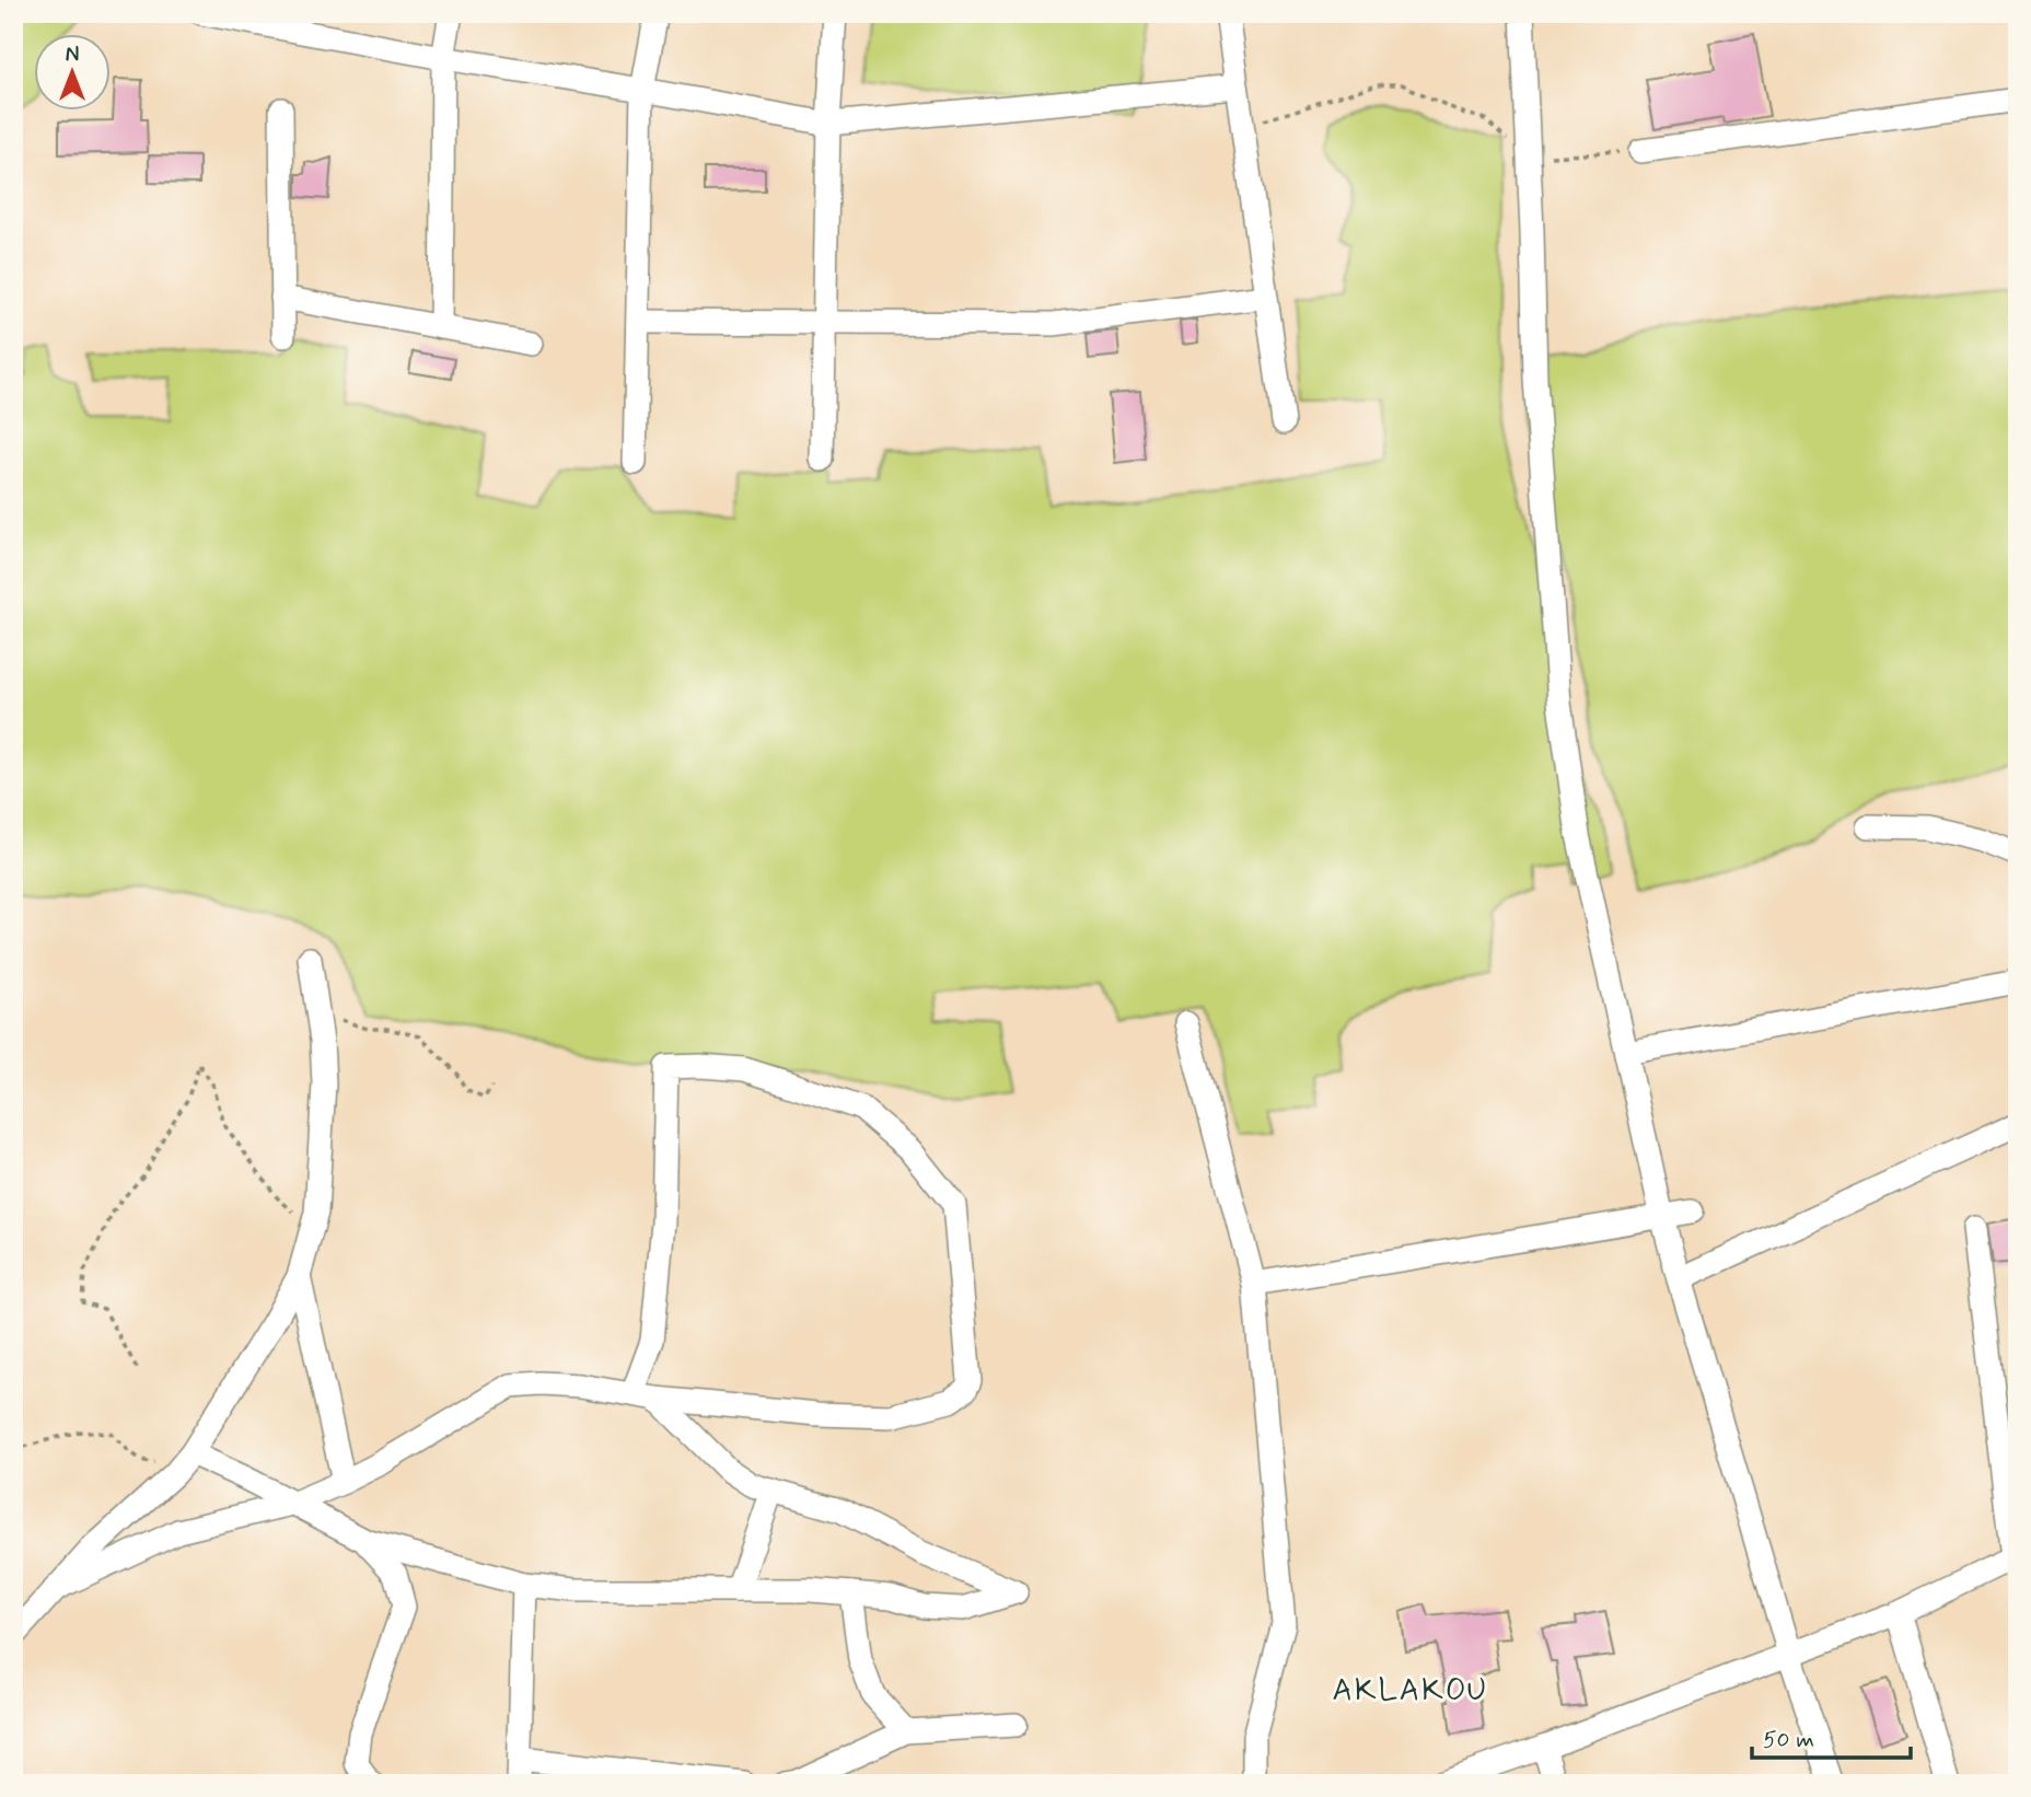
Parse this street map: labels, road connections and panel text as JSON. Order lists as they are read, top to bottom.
{
  "districts": ["AKLAKOU"],
  "scale_bar": "50 m",
  "north": "top"
}
